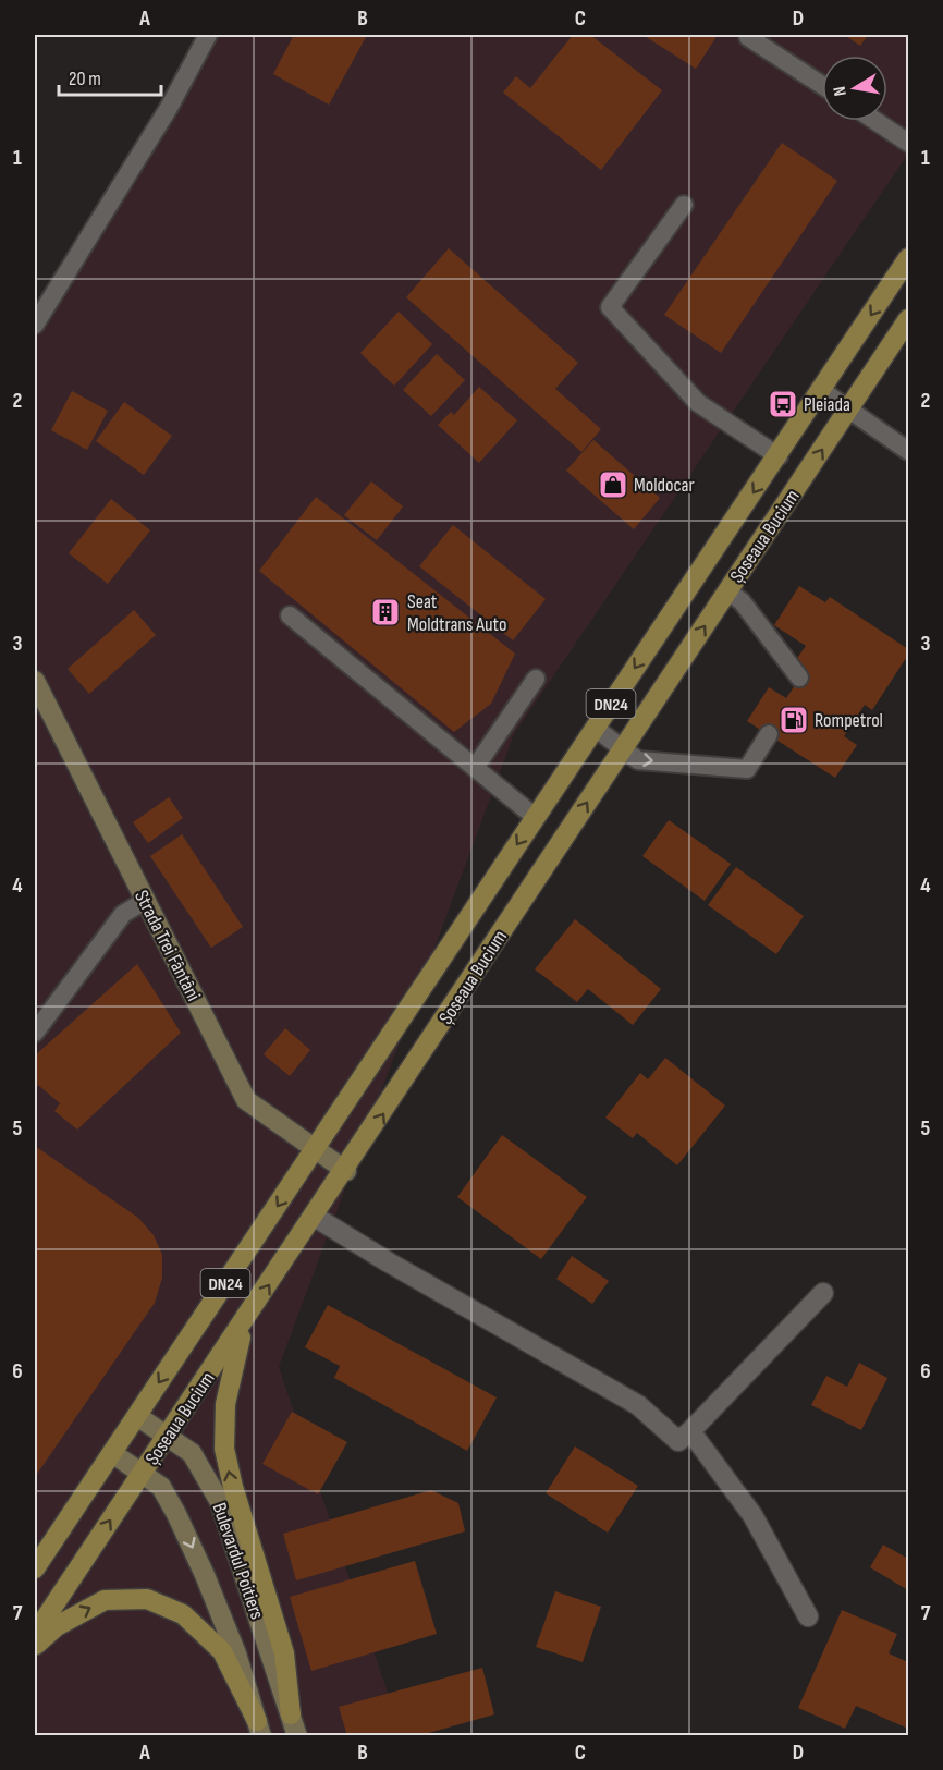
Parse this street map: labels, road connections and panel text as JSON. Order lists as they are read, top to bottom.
{
  "streets": {
    "main road": [
      "Șoseaua Bucium",
      "DN24",
      "Strada Trei Fântâni",
      "Bulevardul Poitiers"
    ]
  },
  "crossings": [
    ["Șoseaua Bucium", "Strada Trei Fântâni"],
    ["Șoseaua Bucium", "Bulevardul Poitiers"]
  ],
  "places": {
    "bus stop": ["Pleiada"],
    "shop": ["Moldocar"],
    "building": ["Seat Moldtrans Auto"],
    "fuel station": ["Rompetrol"]
  },
  "scale_bar": "20 m",
  "north": "left",
  "grid": {
    "columns": [
      "A",
      "B",
      "C",
      "D"
    ],
    "rows": [
      "1",
      "2",
      "3",
      "4",
      "5",
      "6",
      "7"
    ]
  }
}
